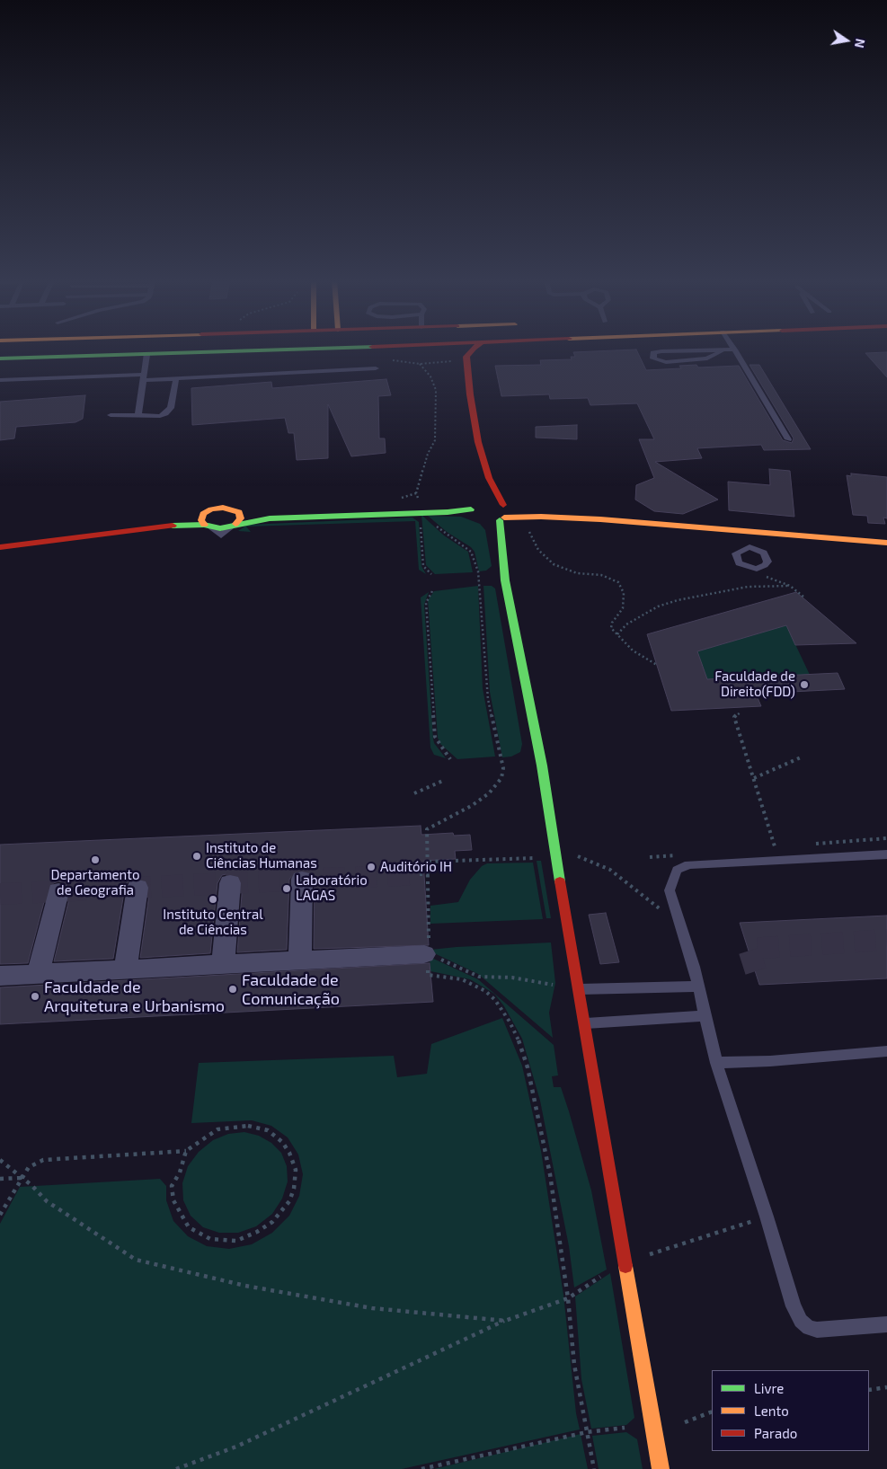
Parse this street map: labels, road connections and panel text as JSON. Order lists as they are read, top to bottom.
{
  "places": [
    "Faculdade de Direito(FDD)",
    "Instituto de Ciências Humanas",
    "Departamento de Geografia",
    "Auditório IH",
    "Laboratório LAGAS",
    "Instituto Central de Ciências",
    "Faculdade de Comunicação",
    "Faculdade de Arquitetura e Urbanismo"
  ],
  "legend": ["Livre", "Lento", "Parado"],
  "north": "right"
}
